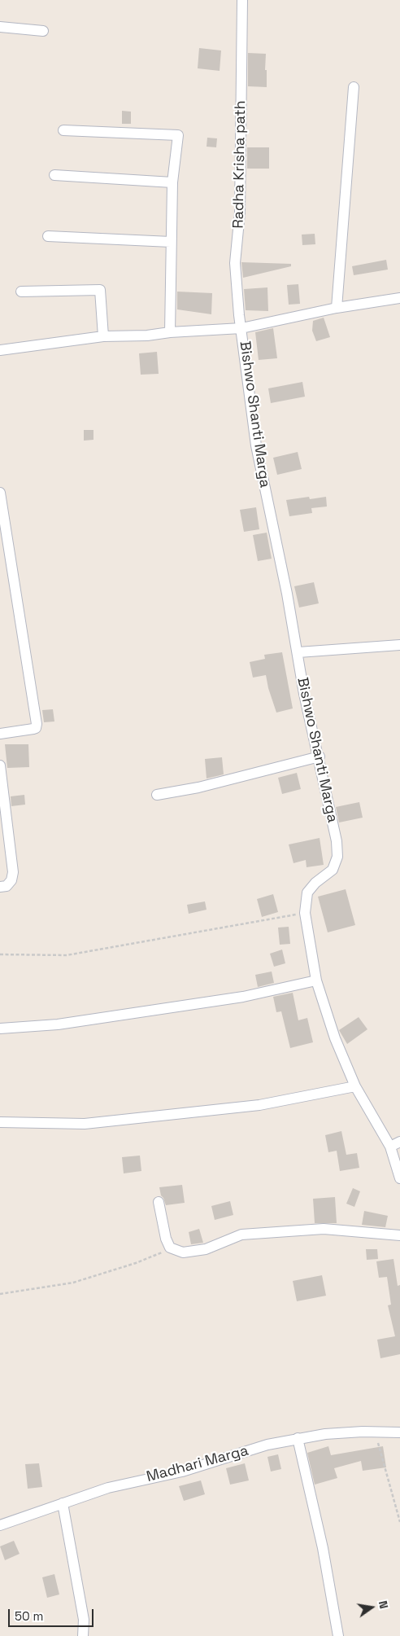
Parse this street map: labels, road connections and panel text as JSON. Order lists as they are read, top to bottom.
{
  "streets": {
    "street": ["Radha Krisha path", "Bishwo Shanti Marga", "Madhari Marga"]
  },
  "crossings": [
    ["Radha Krisha path", "Bishwo Shanti Marga"]
  ],
  "scale_bar": "50 m",
  "north": "right"
}
